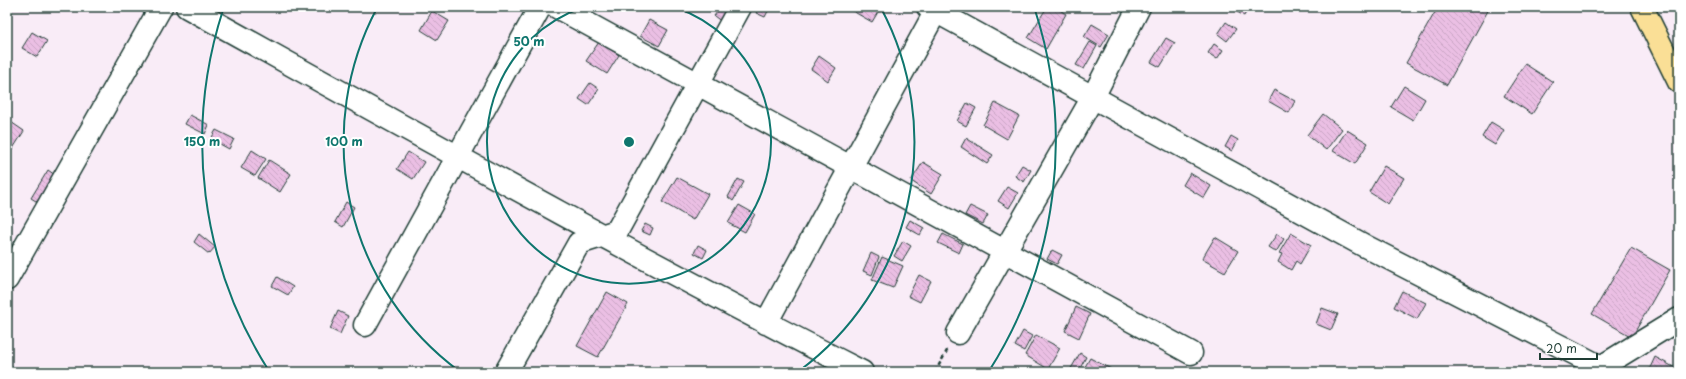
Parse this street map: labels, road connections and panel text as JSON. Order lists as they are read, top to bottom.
{
  "scale_bar": "20 m",
  "rings": ["50 m", "100 m", "150 m"]
}
